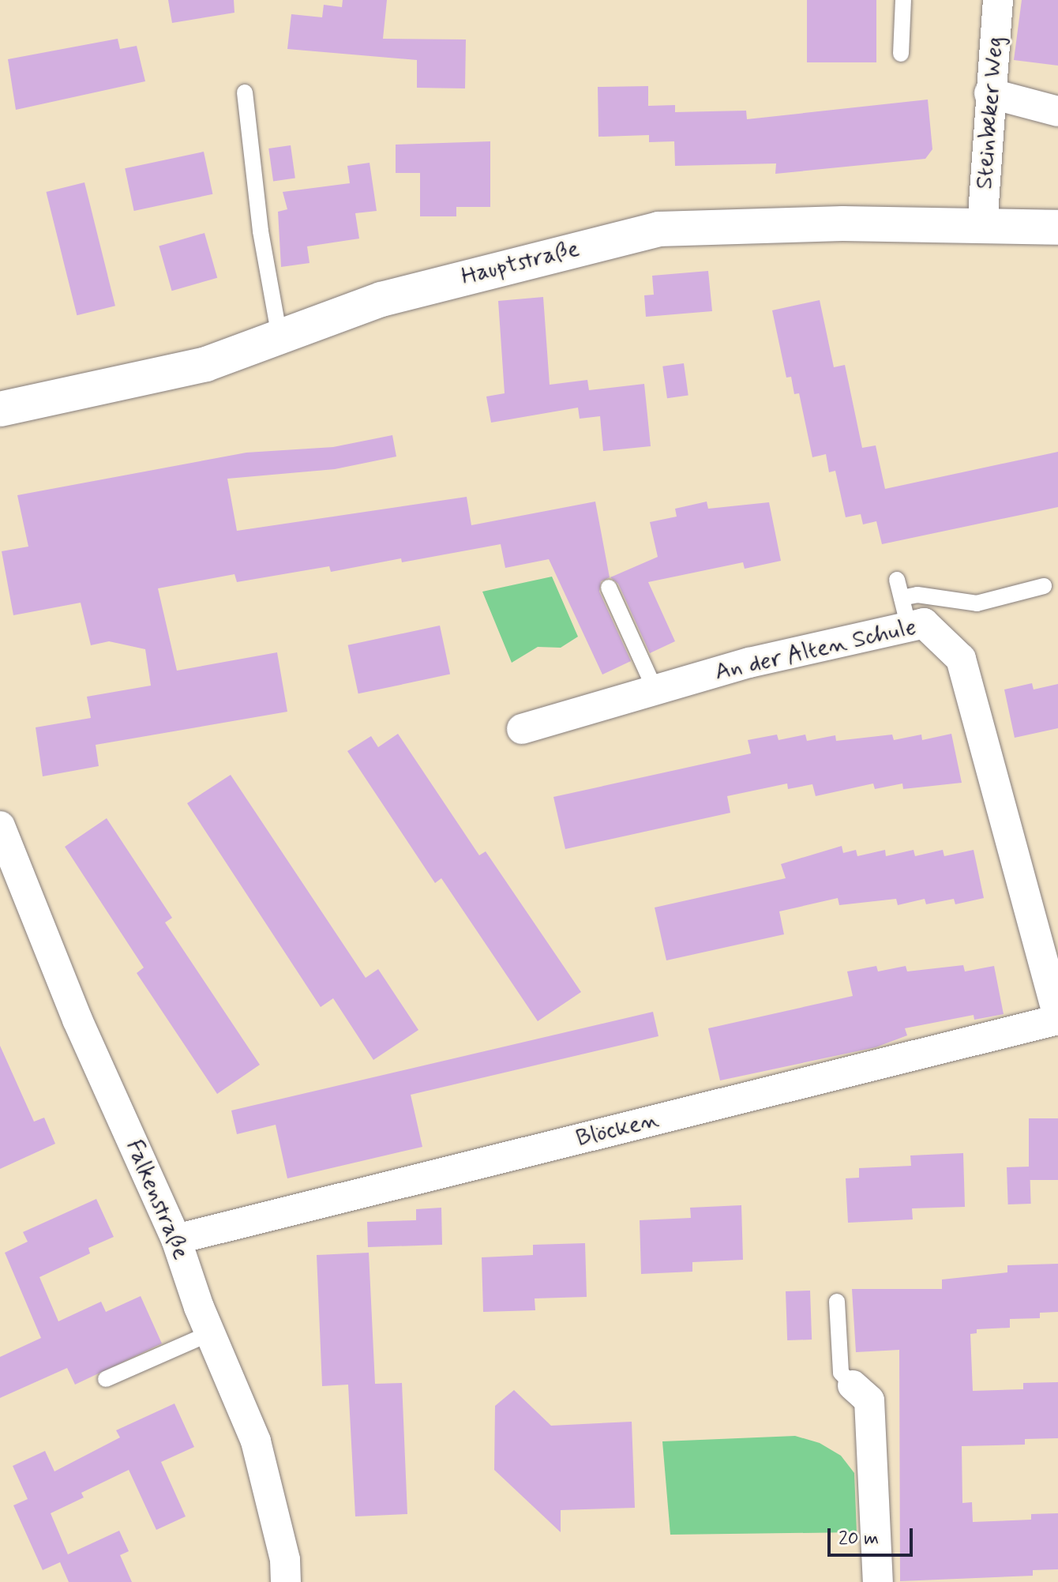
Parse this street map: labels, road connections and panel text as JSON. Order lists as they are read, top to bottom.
{
  "streets": {
    "street": [
      "Steinbeker Weg",
      "Hauptstraße",
      "An der Alten Schule",
      "Blöcken",
      "Falkenstraße"
    ]
  },
  "crossings": [
    ["Steinbeker Weg", "Hauptstraße"],
    ["An der Alten Schule", "Blöcken"],
    ["Blöcken", "Falkenstraße"]
  ],
  "scale_bar": "20 m"
}
